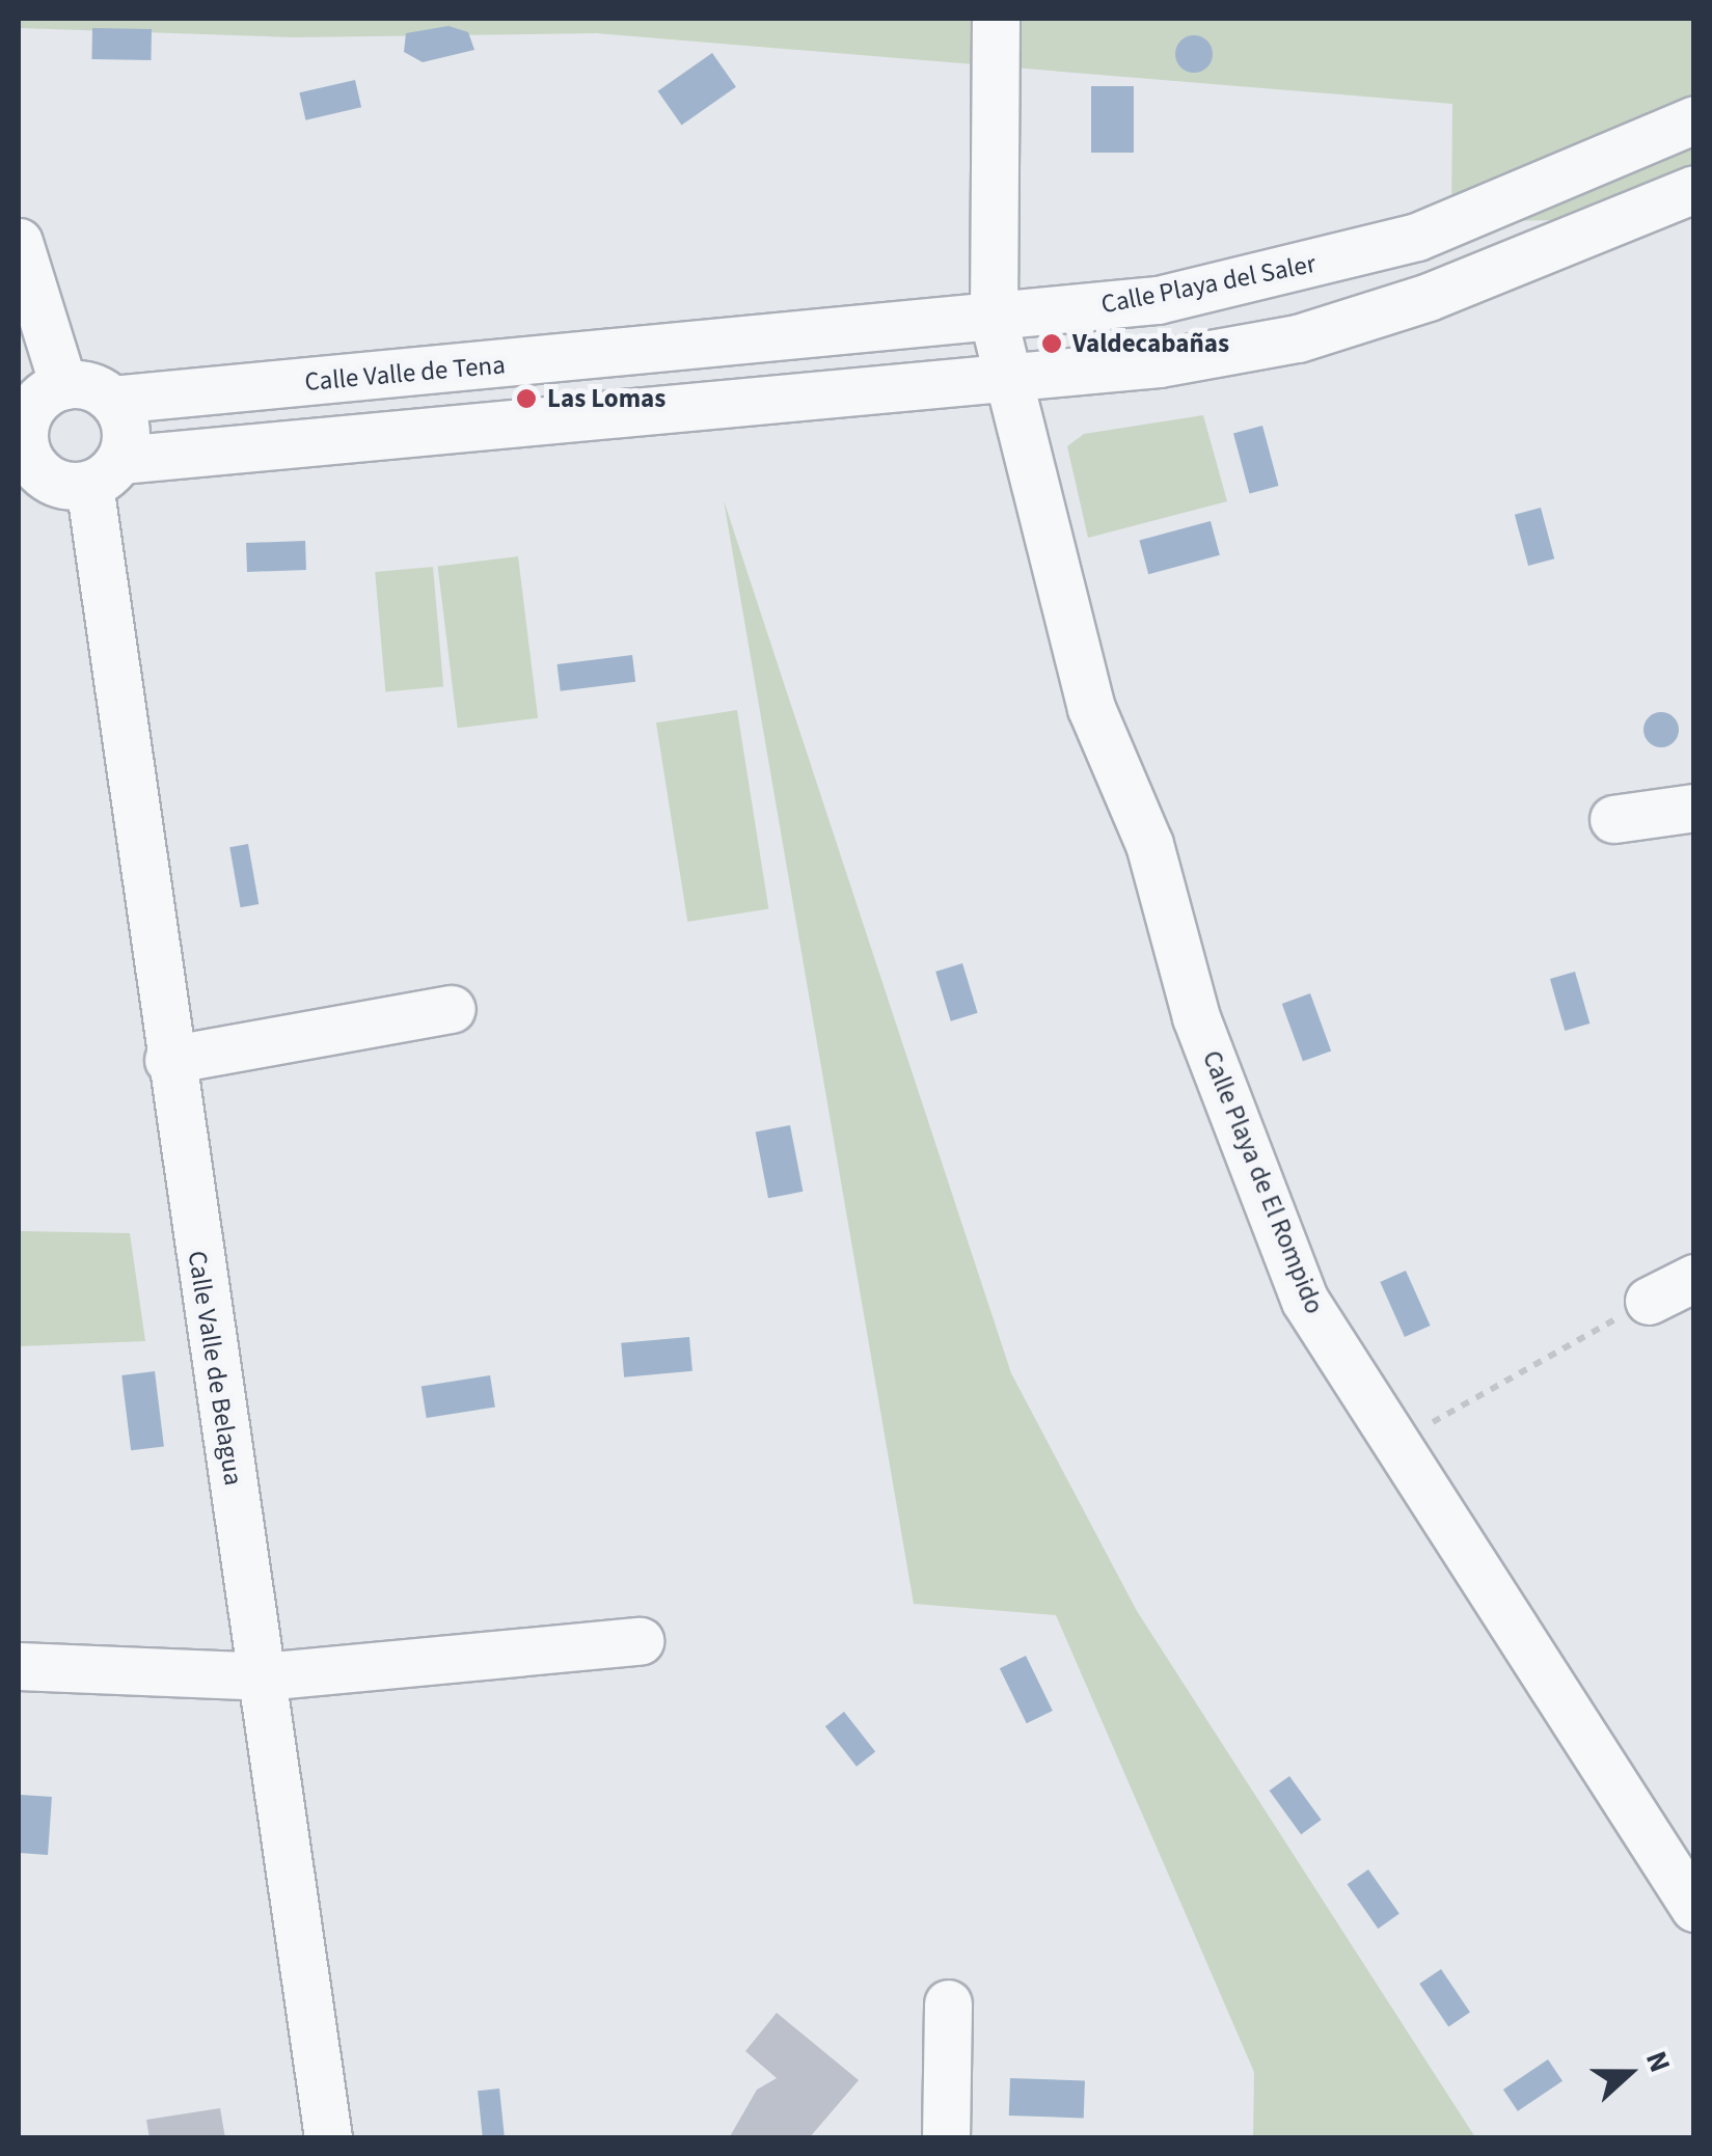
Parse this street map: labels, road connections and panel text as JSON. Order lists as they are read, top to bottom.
{
  "streets": {
    "street": [
      "Calle Playa del Saler",
      "Calle Valle de Tena",
      "Calle Playa de El Rompido",
      "Calle Valle de Belagua"
    ]
  },
  "crossings": [
    ["Calle Playa del Saler", "Calle Valle de Tena"],
    ["Calle Playa del Saler", "Calle Playa de El Rompido"],
    ["Calle Valle de Tena", "Calle Valle de Belagua"]
  ],
  "places": ["Valdecabañas", "Las Lomas"],
  "north": "right"
}
